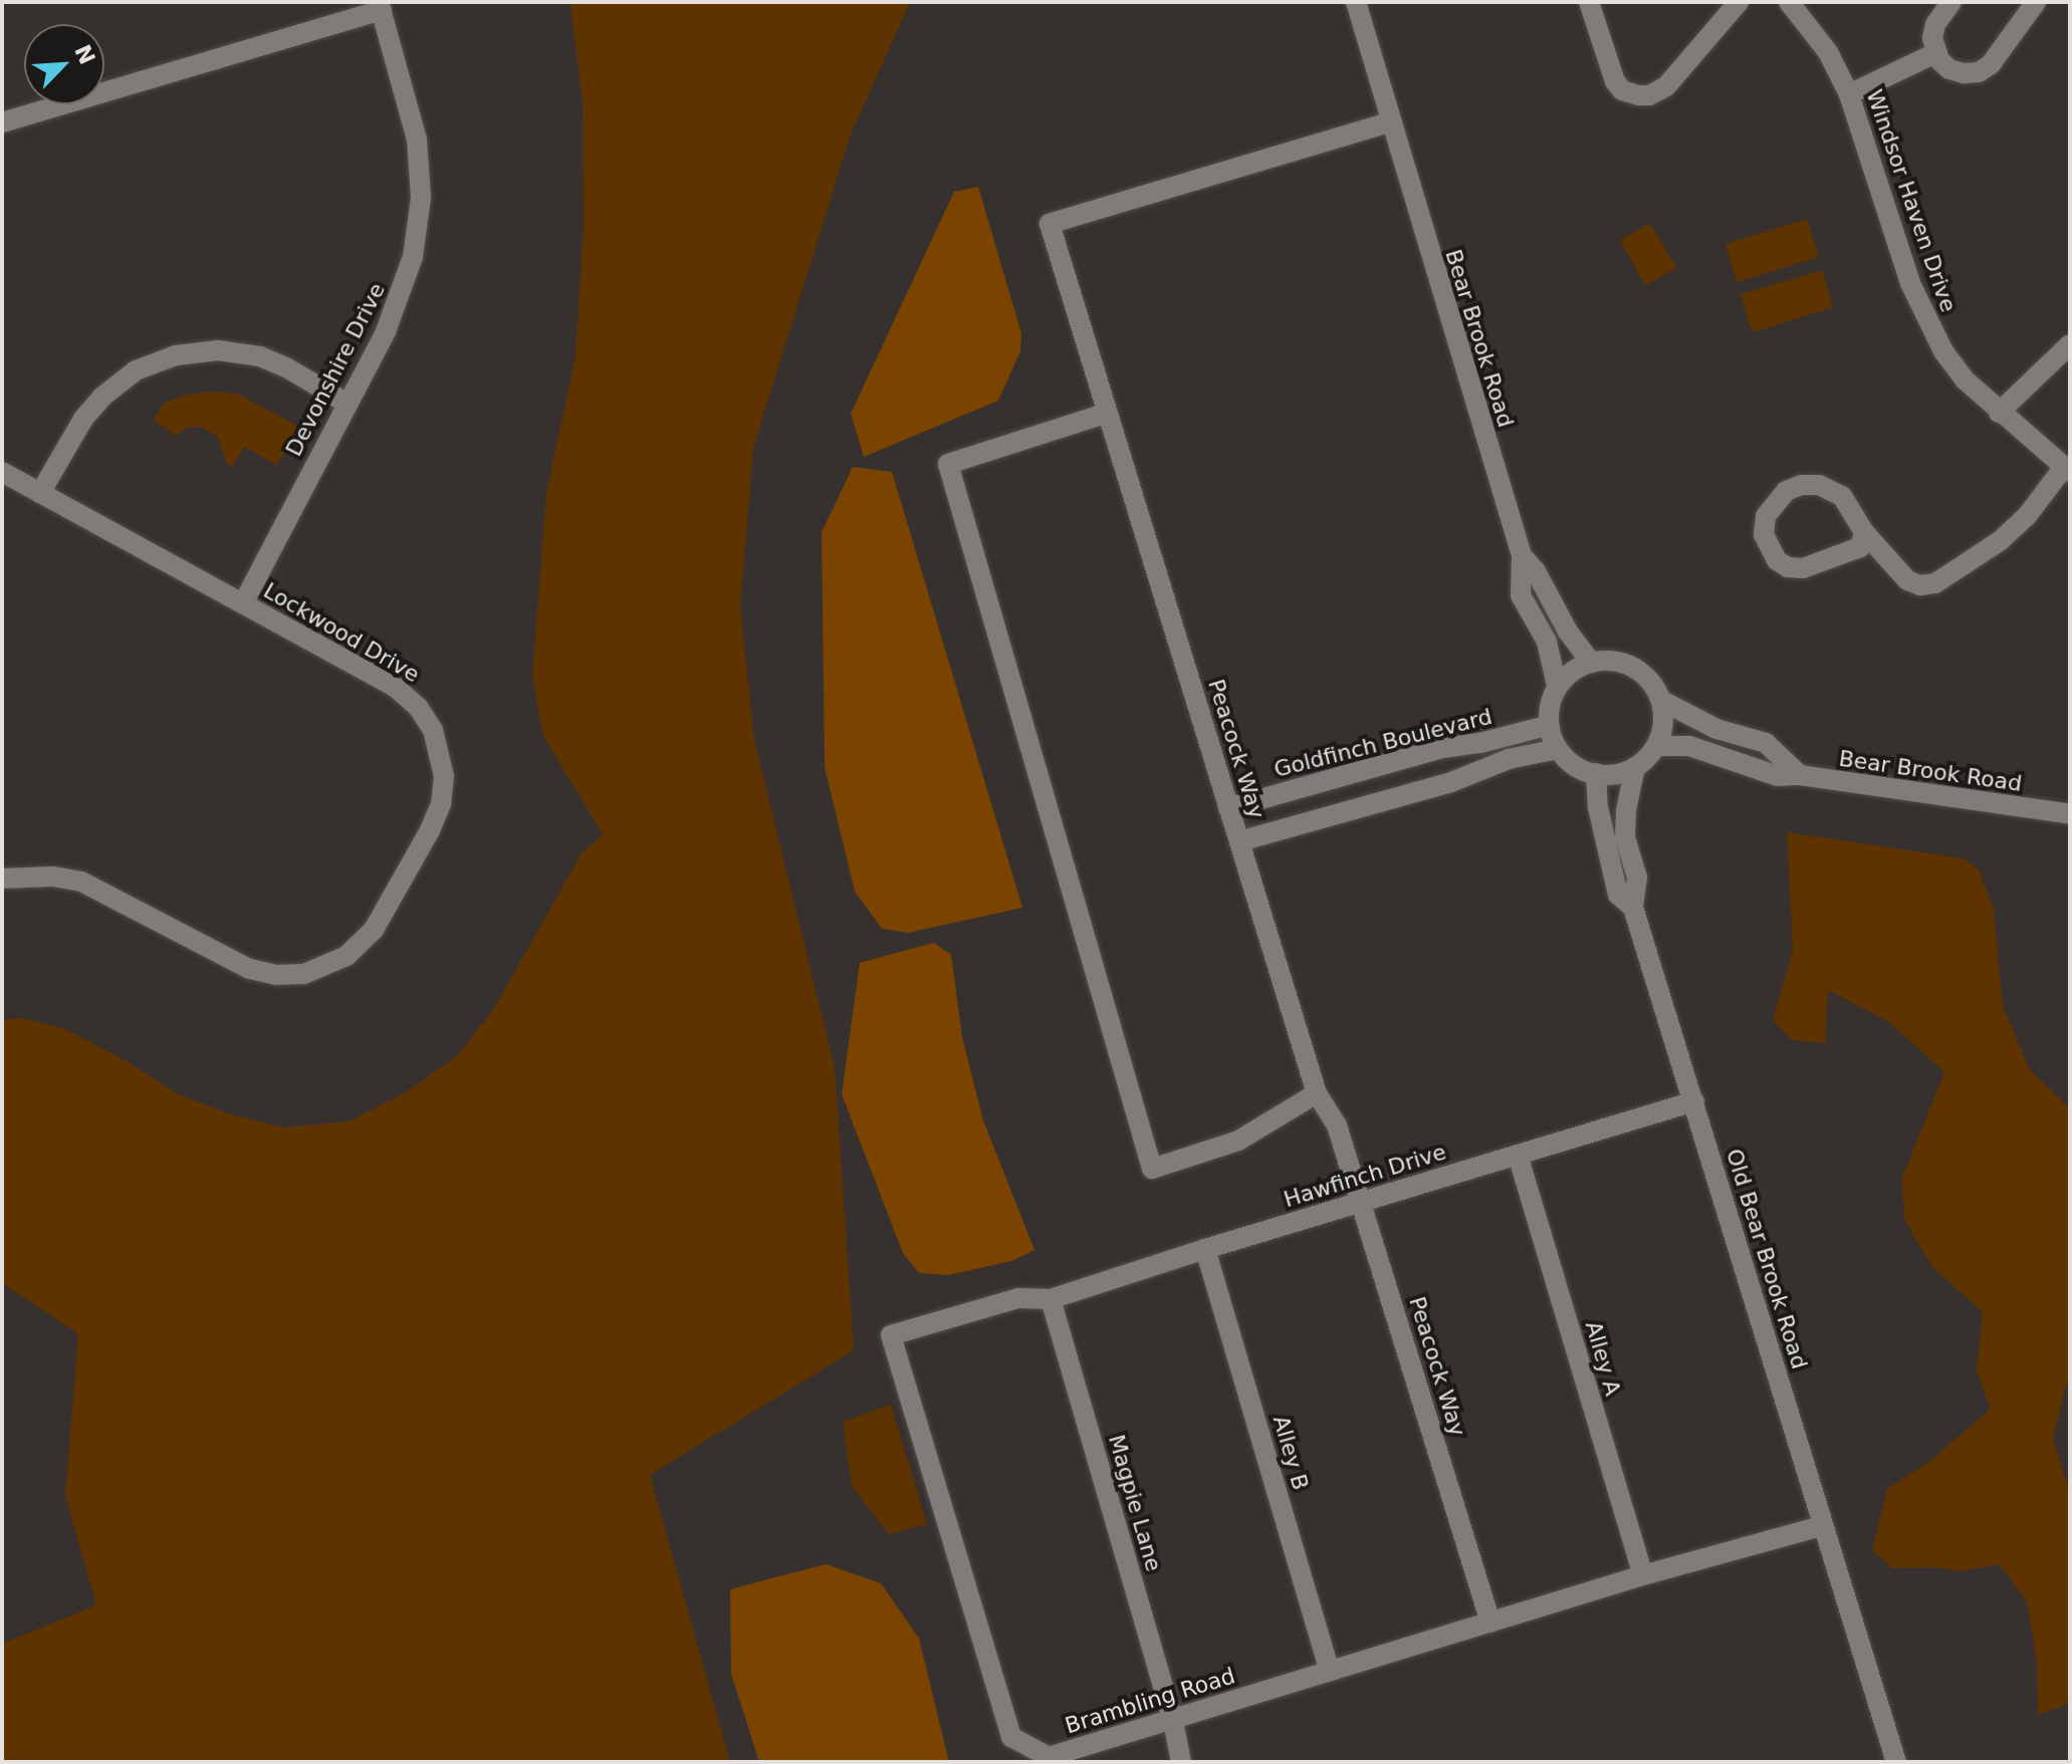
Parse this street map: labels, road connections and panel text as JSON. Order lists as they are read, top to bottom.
{
  "streets": {
    "street": [
      "Windsor Haven Drive",
      "Bear Brook Road",
      "Devonshire Drive",
      "Lockwood Drive",
      "Goldfinch Boulevard",
      "Peacock Way",
      "Hawfinch Drive",
      "Old Bear Brook Road",
      "Alley A",
      "Alley B",
      "Magpie Lane",
      "Brambling Road"
    ]
  },
  "crossings": [
    ["Bear Brook Road", "Goldfinch Boulevard"],
    ["Bear Brook Road", "Peacock Way"],
    ["Bear Brook Road", "Old Bear Brook Road"],
    ["Devonshire Drive", "Lockwood Drive"],
    ["Goldfinch Boulevard", "Peacock Way"],
    ["Goldfinch Boulevard", "Old Bear Brook Road"],
    ["Peacock Way", "Hawfinch Drive"],
    ["Peacock Way", "Brambling Road"],
    ["Hawfinch Drive", "Old Bear Brook Road"],
    ["Hawfinch Drive", "Alley A"],
    ["Hawfinch Drive", "Alley B"],
    ["Hawfinch Drive", "Magpie Lane"],
    ["Hawfinch Drive", "Brambling Road"],
    ["Old Bear Brook Road", "Brambling Road"],
    ["Alley A", "Brambling Road"],
    ["Alley B", "Brambling Road"],
    ["Magpie Lane", "Brambling Road"]
  ],
  "north": "top right"
}
